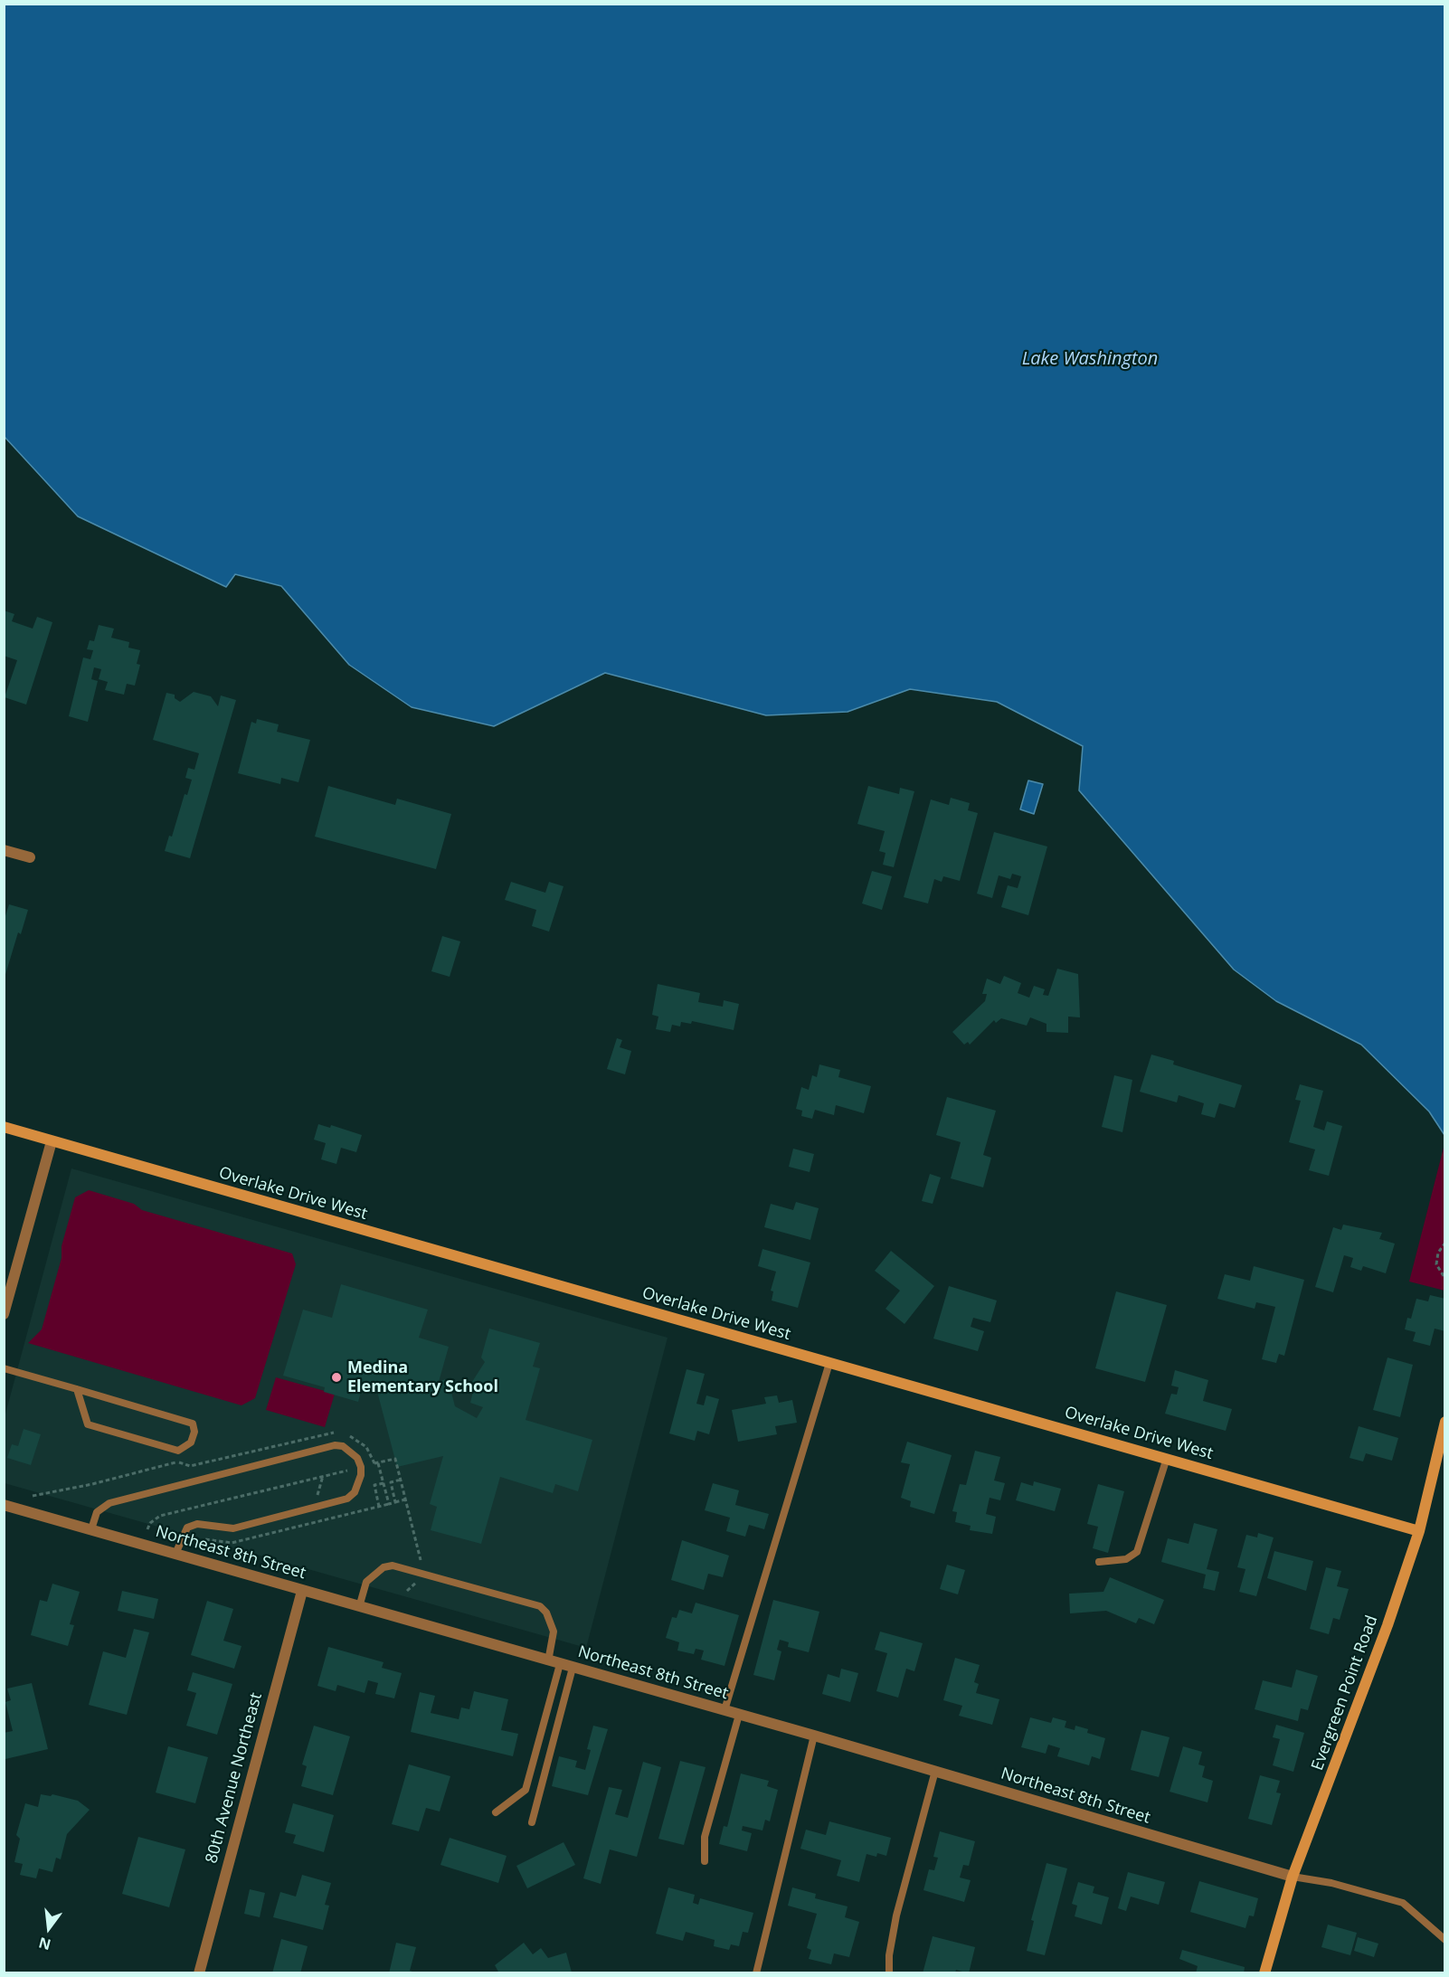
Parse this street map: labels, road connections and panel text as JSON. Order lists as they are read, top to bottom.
{
  "streets": {
    "street": [
      "Overlake Drive West",
      "Northeast 8th Street",
      "Evergreen Point Road",
      "80th Avenue Northeast"
    ]
  },
  "crossings": [
    ["Overlake Drive West", "Evergreen Point Road"],
    ["Northeast 8th Street", "Evergreen Point Road"],
    ["Northeast 8th Street", "80th Avenue Northeast"]
  ],
  "water": ["Lake Washington"],
  "places": ["Medina Elementary School"],
  "north": "bottom"
}
